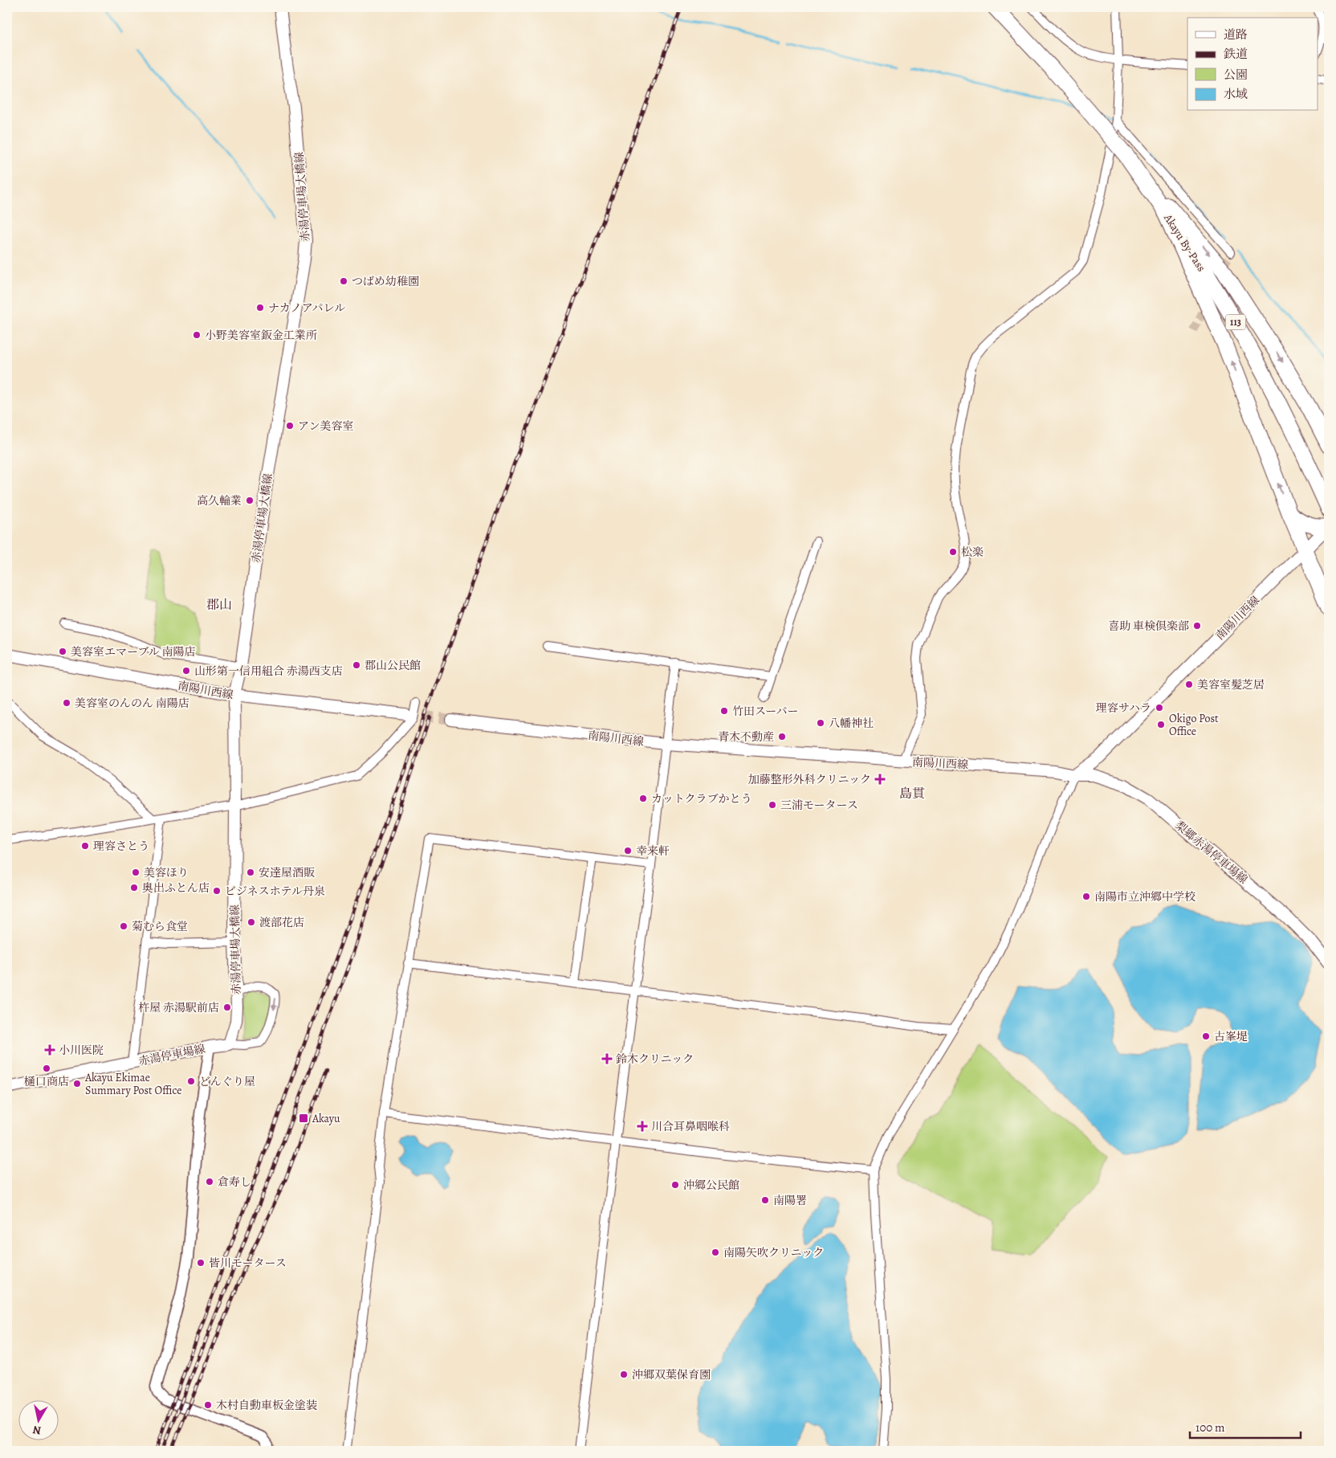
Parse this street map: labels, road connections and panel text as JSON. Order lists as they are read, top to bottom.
{
  "streets": {
    "highway": ["Akayu By-Pass", "113"],
    "main road": [
      "赤湯停車場大橋線",
      "南陽川西線",
      "梨郷赤湯停車場線",
      "赤湯停車場線"
    ]
  },
  "crossings": [
    ["赤湯停車場大橋線", "南陽川西線"],
    ["赤湯停車場大橋線", "赤湯停車場線"],
    ["南陽川西線", "梨郷赤湯停車場線"]
  ],
  "districts": ["郡山", "島貫"],
  "places": {
    "other": [
      "つばめ幼稚園",
      "ナカノアパレル",
      "小野美容室鈑金工業所",
      "アン美容室",
      "高久輪業",
      "松楽",
      "喜助 車検倶楽部",
      "美容室エマーブル 南陽店",
      "郡山公民館",
      "山形第一信用組合 赤湯西支店",
      "美容室髪芝居",
      "美容室のんのん 南陽店",
      "理容サハラ",
      "竹田スーパー",
      "八幡神社",
      "Okigo Post Office",
      "青木不動産",
      "カットクラブかとう",
      "三浦モータース",
      "理容さとう",
      "幸来軒",
      "美容ほり",
      "安達屋酒販",
      "奥出ふとん店",
      "ビジネスホテル丹泉",
      "南陽市立沖郷中学校",
      "渡部花店",
      "菊むら食堂",
      "杵屋 赤湯駅前店",
      "古峯堤",
      "樋口商店",
      "どんぐり屋",
      "Akayu Ekimae Summary Post Office",
      "倉寿し",
      "沖郷公民館",
      "南陽署",
      "南陽矢吹クリニック",
      "皆川モータース",
      "沖郷双葉保育園",
      "木村自動車板金塗装"
    ],
    "health": [
      "加藤整形外科クリニック",
      "小川医院",
      "鈴木クリニック",
      "川合耳鼻咽喉科"
    ],
    "transit": ["Akayu"]
  },
  "legend": [
    "道路",
    "鉄道",
    "公園",
    "水域"
  ],
  "scale_bar": "100 m",
  "north": "bottom"
}
